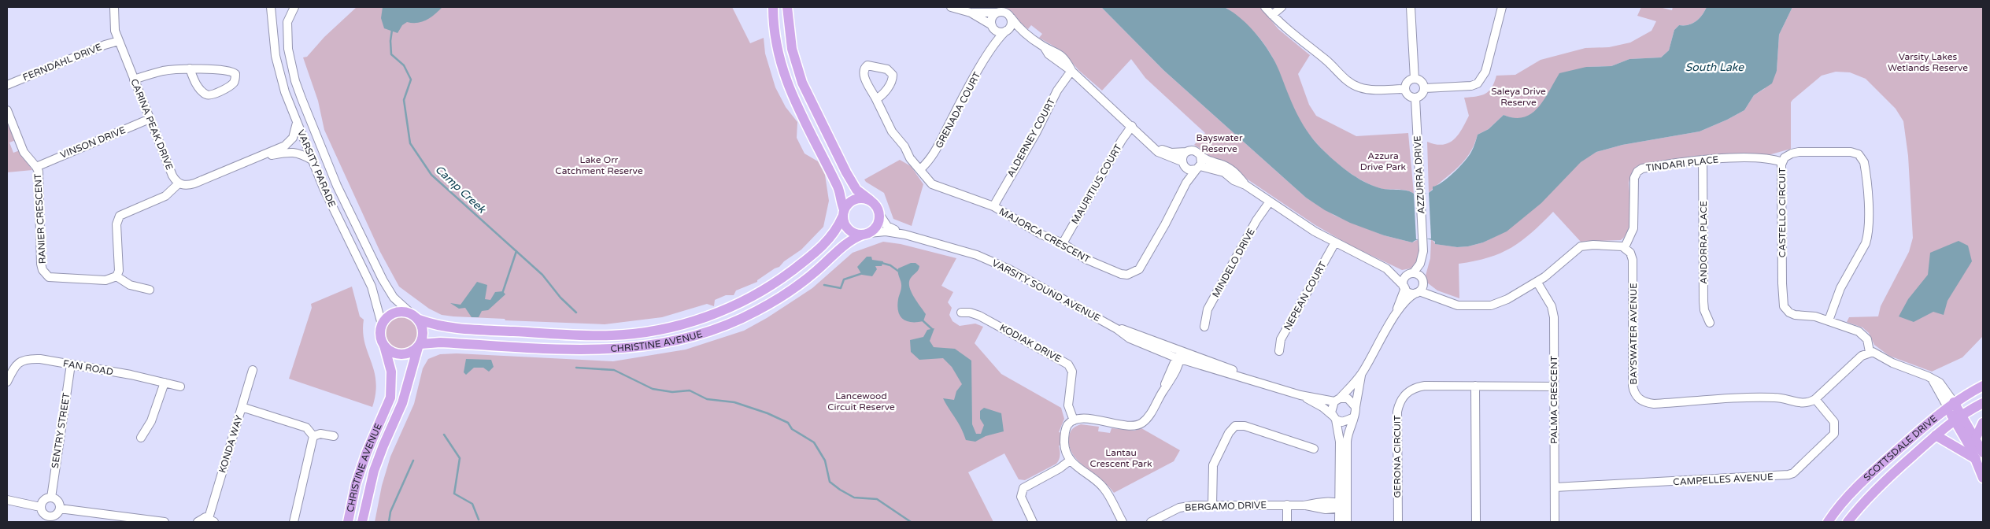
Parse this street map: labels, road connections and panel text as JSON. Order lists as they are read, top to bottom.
{
  "streets": {
    "main road": ["CHRISTINE AVENUE", "SCOTTSDALE DRIVE"],
    "street": [
      "FERNDAHL DRIVE",
      "GRENADA COURT",
      "CARINA PEAK DRIVE",
      "ALDERNEY COURT",
      "VINSON DRIVE",
      "TINDARI PLACE",
      "VARSITY PARADE",
      "AZZURRA DRIVE",
      "MAURITIUS COURT",
      "CASTELLO CIRCUIT",
      "RANIER CRESCENT",
      "MAJORCA CRESCENT",
      "ANDORRA PLACE",
      "MINDELO DRIVE",
      "VARSITY SOUND AVENUE",
      "NEPEAN COURT",
      "BAYSWATER AVENUE",
      "KODIAK DRIVE",
      "FAN ROAD",
      "PALMA CRESCENT",
      "SENTRY STREET",
      "KONDA WAY",
      "GERONA CIRCUIT",
      "CAMPELLES AVENUE",
      "BERGAMO DRIVE"
    ]
  },
  "crossings": [
    ["FERNDAHL DRIVE", "CARINA PEAK DRIVE"],
    ["GRENADA COURT", "MAJORCA CRESCENT"],
    ["CARINA PEAK DRIVE", "VINSON DRIVE"],
    ["ALDERNEY COURT", "MAJORCA CRESCENT"],
    ["VINSON DRIVE", "RANIER CRESCENT"],
    ["TINDARI PLACE", "CASTELLO CIRCUIT"],
    ["TINDARI PLACE", "ANDORRA PLACE"],
    ["TINDARI PLACE", "BAYSWATER AVENUE"],
    ["VARSITY PARADE", "CHRISTINE AVENUE"],
    ["MAURITIUS COURT", "MAJORCA CRESCENT"],
    ["VARSITY SOUND AVENUE", "CHRISTINE AVENUE"],
    ["BAYSWATER AVENUE", "CAMPELLES AVENUE"],
    ["FAN ROAD", "SENTRY STREET"],
    ["PALMA CRESCENT", "GERONA CIRCUIT"],
    ["PALMA CRESCENT", "CAMPELLES AVENUE"]
  ],
  "water": ["South Lake", "Camp Creek"],
  "parks": [
    "Varsity Lakes Wetlands Reserve",
    "Saleya Drive Reserve",
    "Bayswater Reserve",
    "Azzura Drive Park",
    "Lake Orr Catchment Reserve",
    "Lancewood Circuit Reserve",
    "Lantau Crescent Park"
  ]
}
